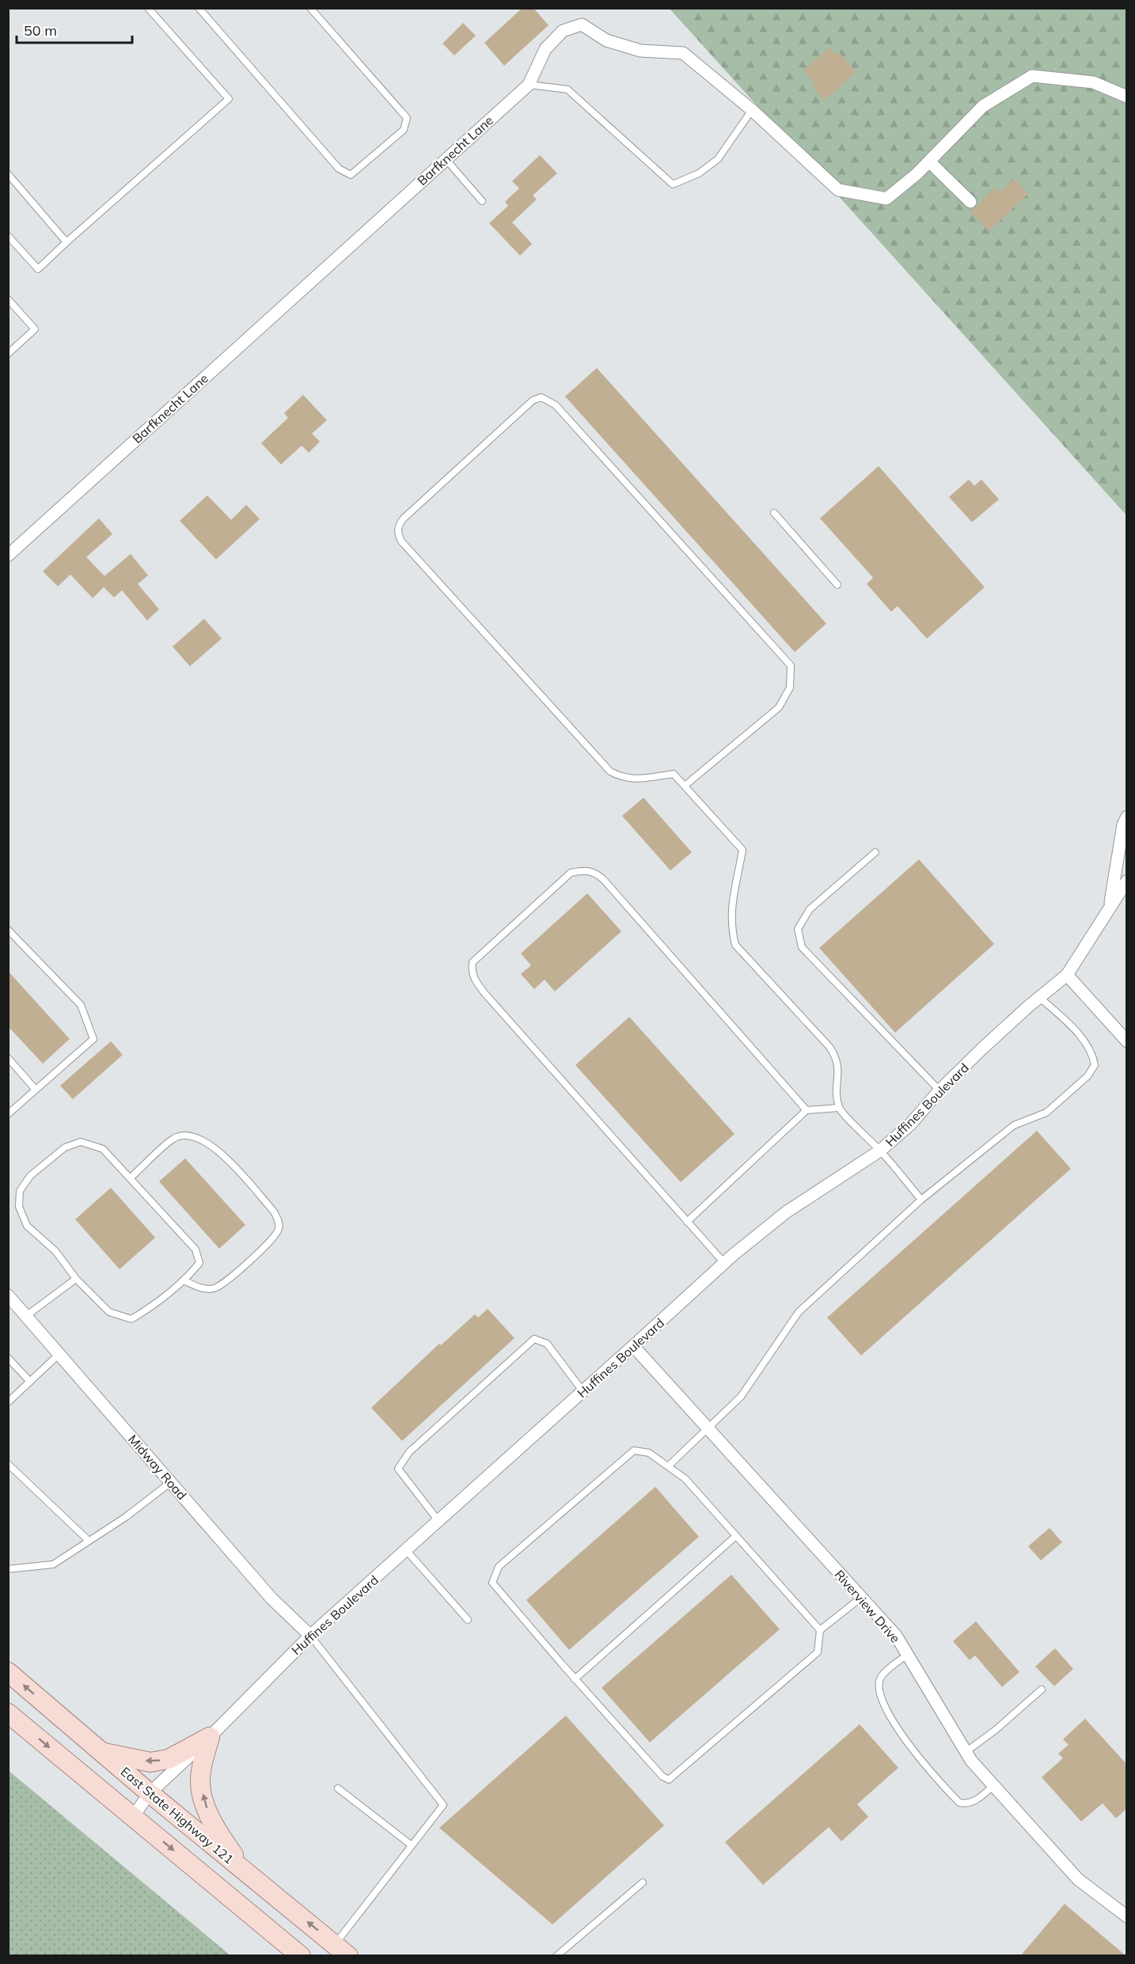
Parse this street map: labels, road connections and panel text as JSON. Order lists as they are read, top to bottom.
{
  "streets": {
    "main road": ["East State Highway 121"],
    "street": [
      "Barfknecht Lane",
      "Huffines Boulevard",
      "Midway Road",
      "Riverview Drive"
    ]
  },
  "crossings": [
    ["Huffines Boulevard", "Midway Road"],
    ["Huffines Boulevard", "Riverview Drive"],
    ["Huffines Boulevard", "East State Highway 121"]
  ],
  "scale_bar": "50 m"
}
